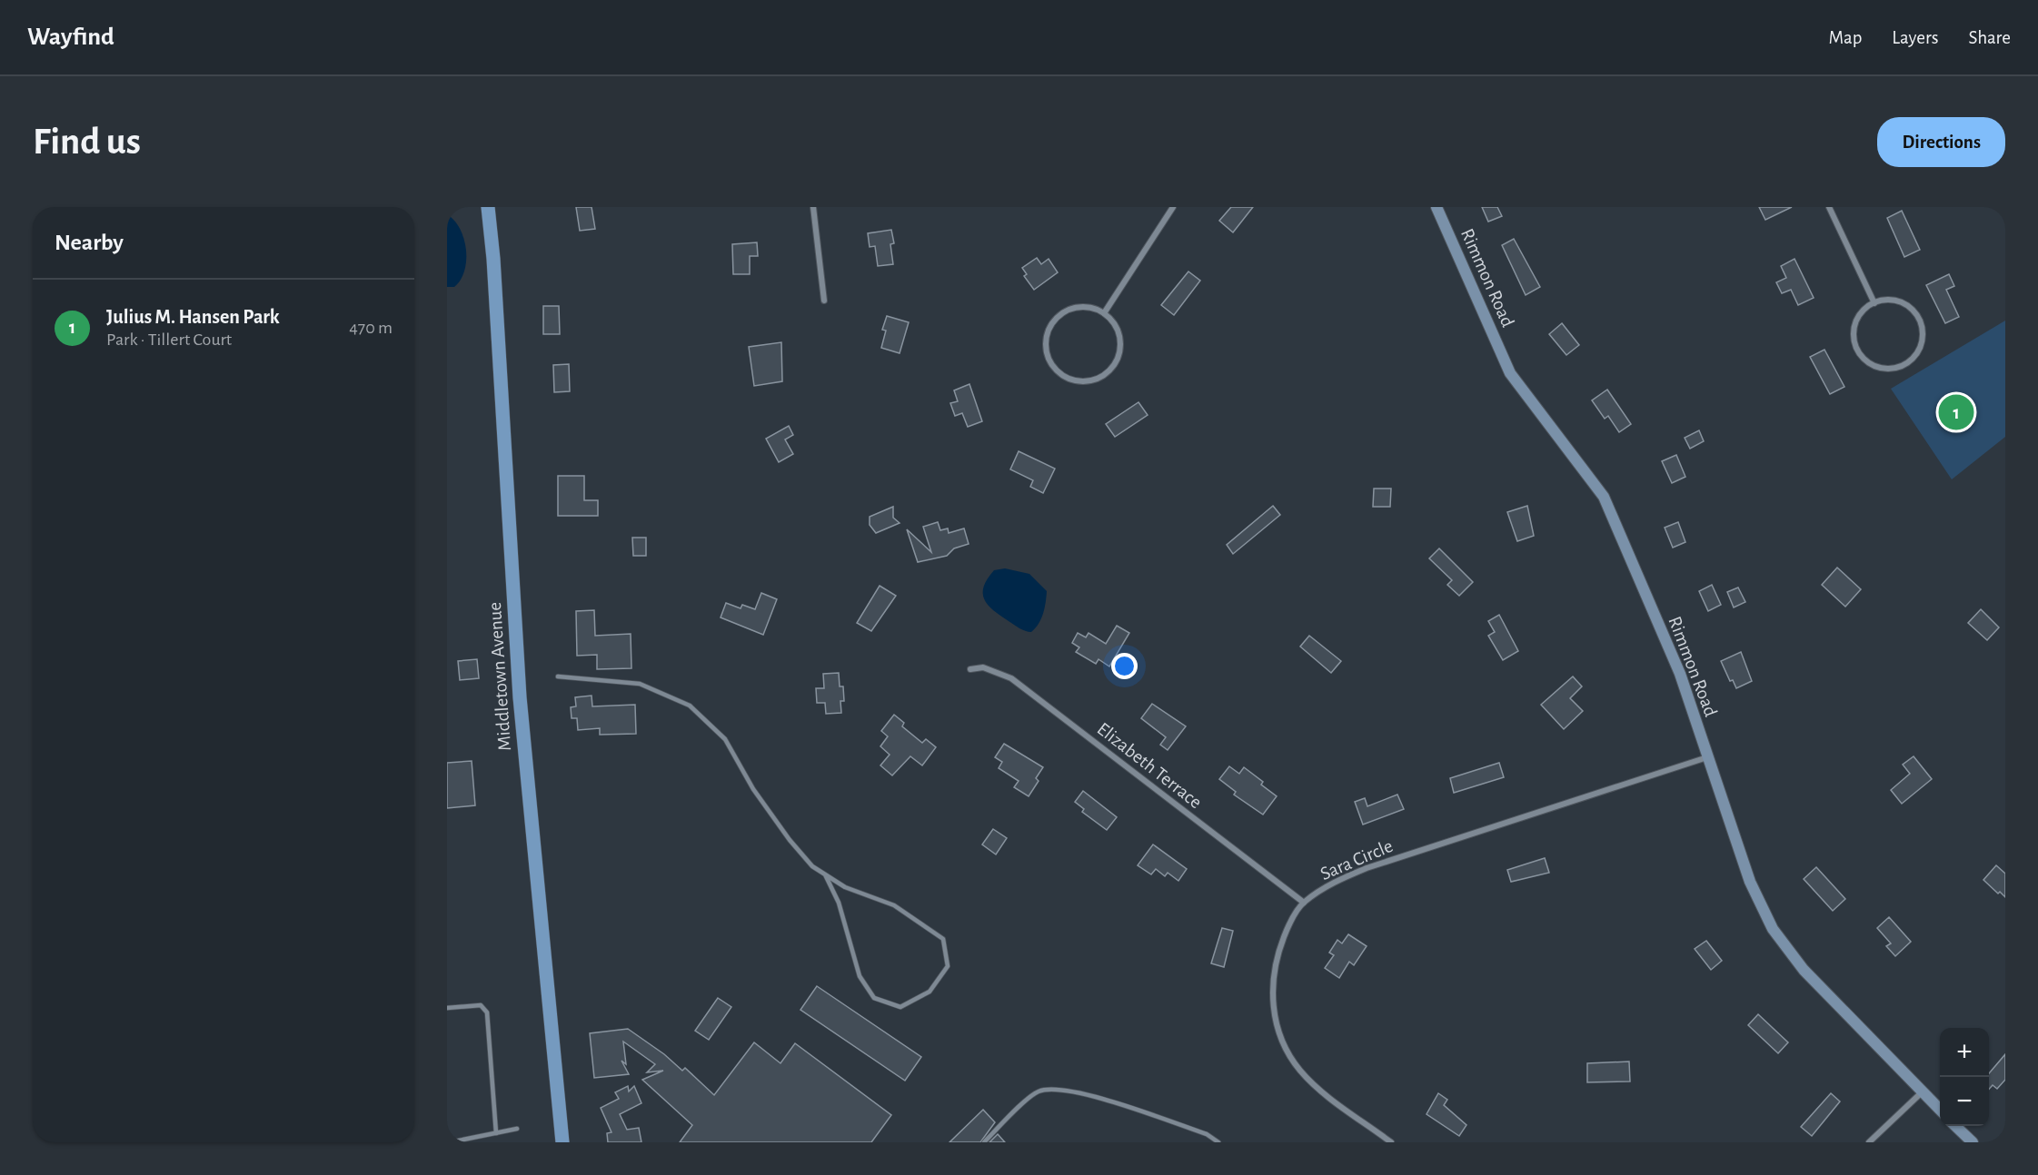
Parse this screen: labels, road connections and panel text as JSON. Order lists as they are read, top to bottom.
{
  "streets": {
    "main road": ["Middletown Avenue"],
    "street": ["Rimmon Road", "Elizabeth Terrace", "Sara Circle"]
  },
  "crossings": [
    ["Rimmon Road", "Sara Circle"],
    ["Elizabeth Terrace", "Sara Circle"]
  ],
  "page": {
    "header": "Wayfind",
    "nav": ["Map", "Layers", "Share"],
    "buttons": "Directions",
    "title": "Find us",
    "heading": "Nearby",
    "list": [
      {
        "mark": "1",
        "name": "Julius M. Hansen Park",
        "note": "Park · Tillert Court",
        "value": "470 m"
      }
    ],
    "pins": "1",
    "map_buttons": ["+", "−"]
  }
}
